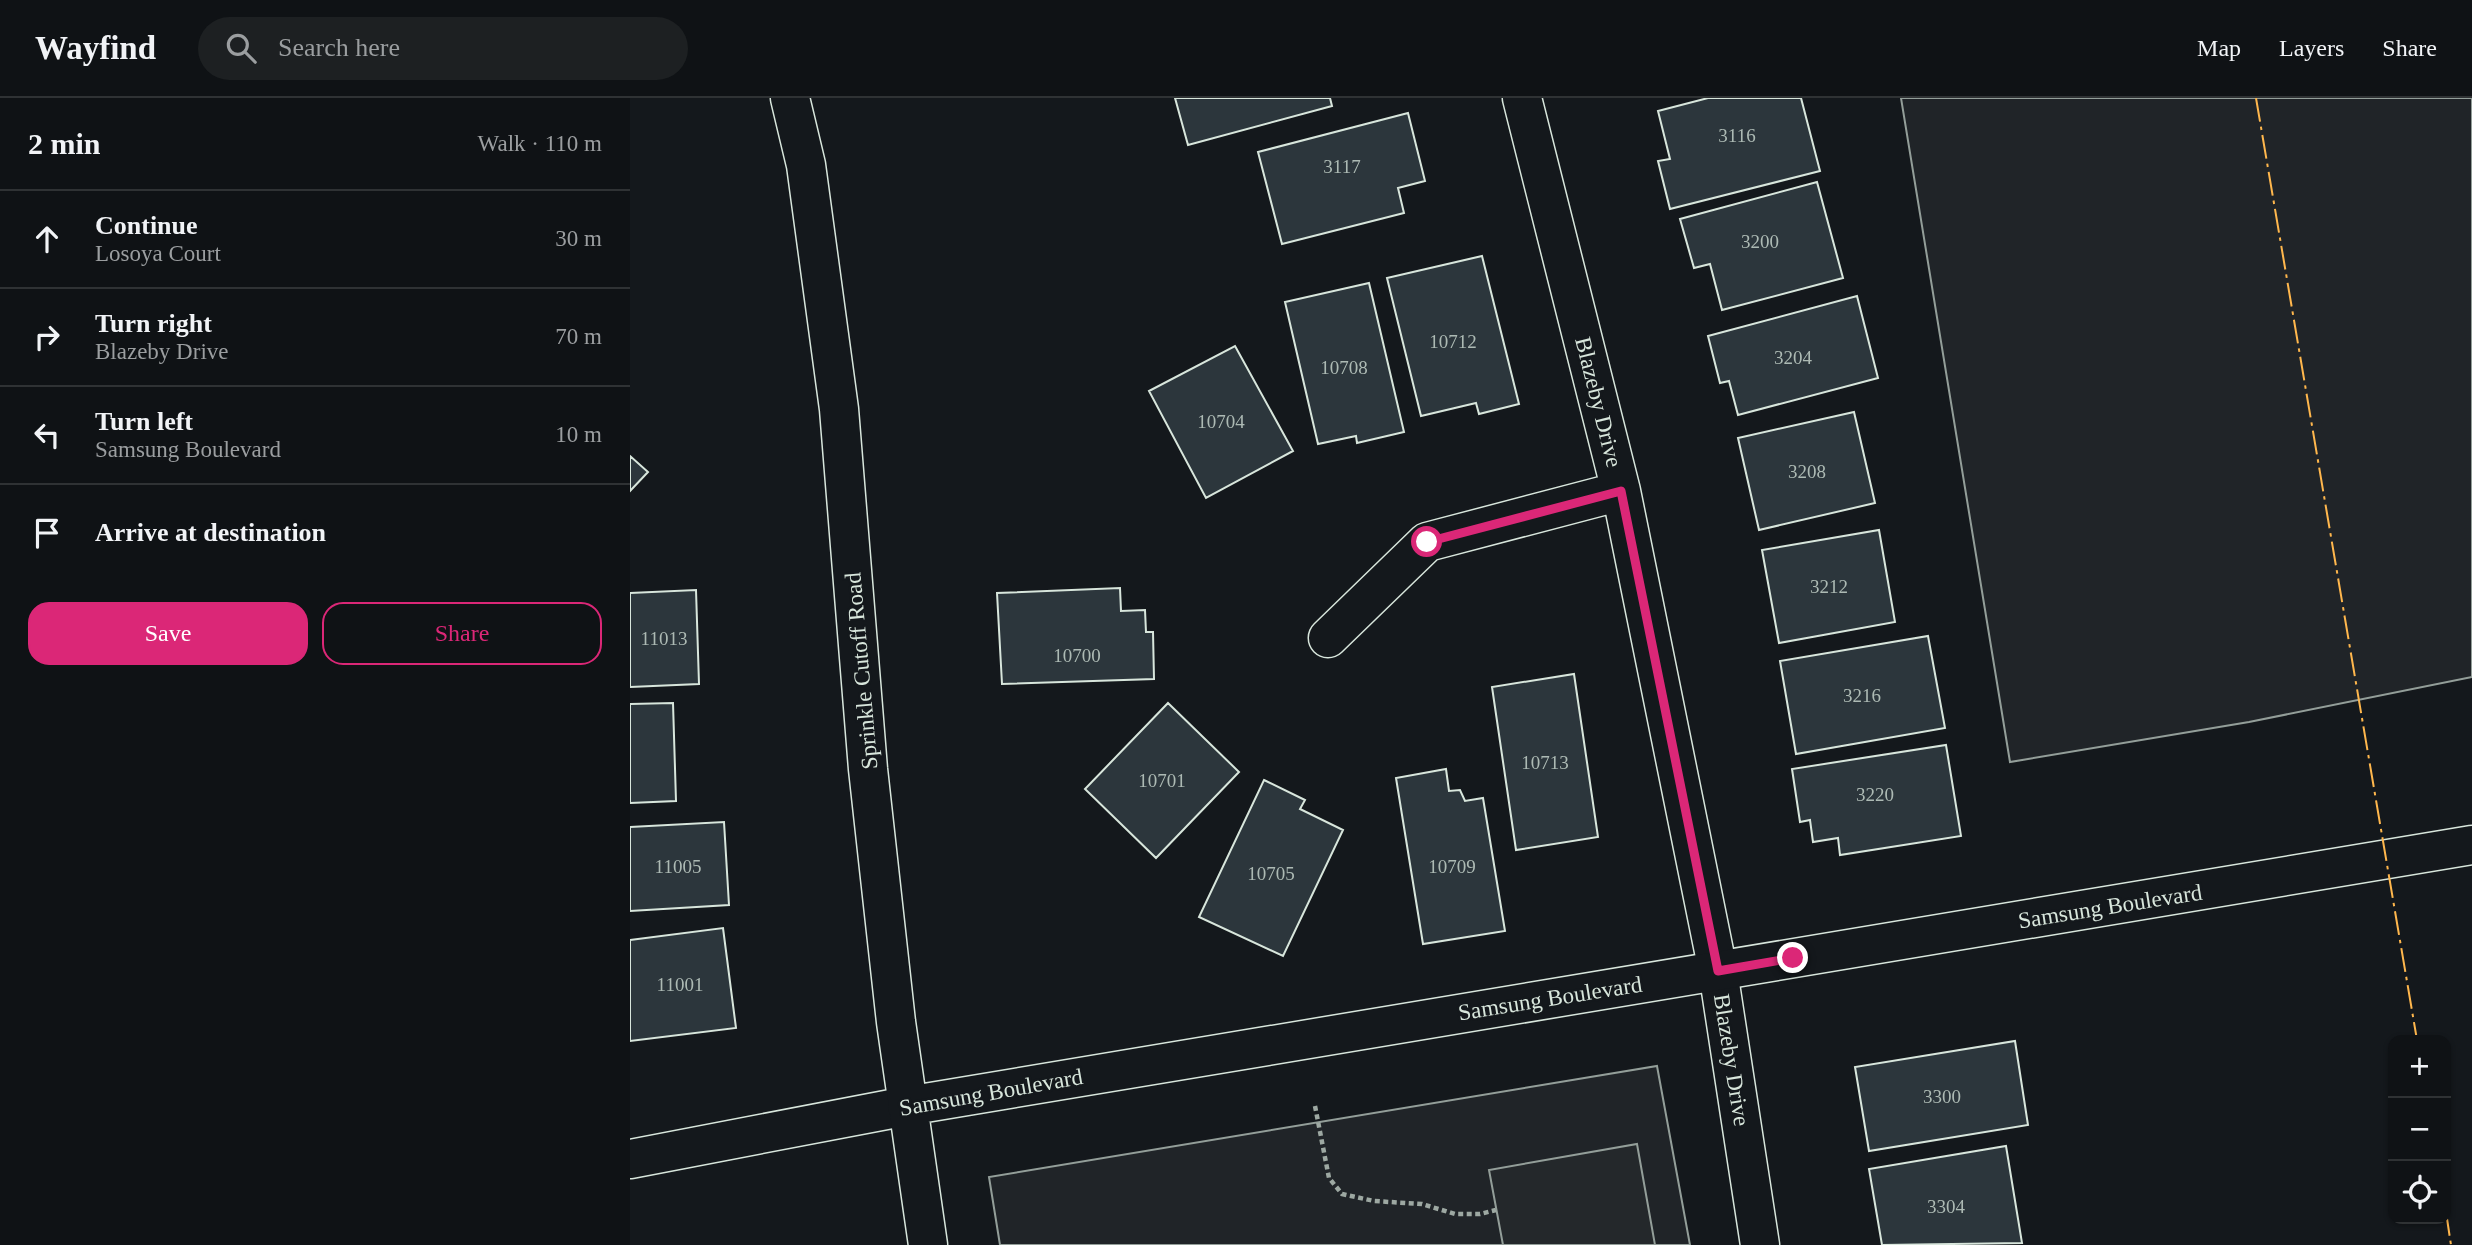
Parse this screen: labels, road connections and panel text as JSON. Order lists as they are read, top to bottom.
{
  "streets": {
    "street": ["Blazeby Drive", "Sprinkle Cutoff Road", "Samsung Boulevard"]
  },
  "crossings": [
    ["Blazeby Drive", "Samsung Boulevard"],
    ["Sprinkle Cutoff Road", "Samsung Boulevard"]
  ],
  "house_numbers": [
    "3116",
    "3117",
    "3200",
    "10712",
    "3204",
    "10708",
    "10704",
    "3208",
    "3212",
    "11013",
    "10700",
    "3216",
    "10713",
    "10701",
    "3220",
    "11005",
    "10709",
    "10705",
    "11001",
    "3300",
    "3304"
  ],
  "page": {
    "header": "Wayfind",
    "search": "Search here",
    "nav": ["Map", "Layers", "Share"],
    "heading": ["2 min", "Walk · 110 m"],
    "list": [
      ["Continue", "Losoya Court", "30 m"],
      ["Turn right", "Blazeby Drive", "70 m"],
      ["Turn left", "Samsung Boulevard", "10 m"],
      "Arrive at destination"
    ],
    "buttons": ["Save", "Share"],
    "map_buttons": ["+", "−"]
  }
}
